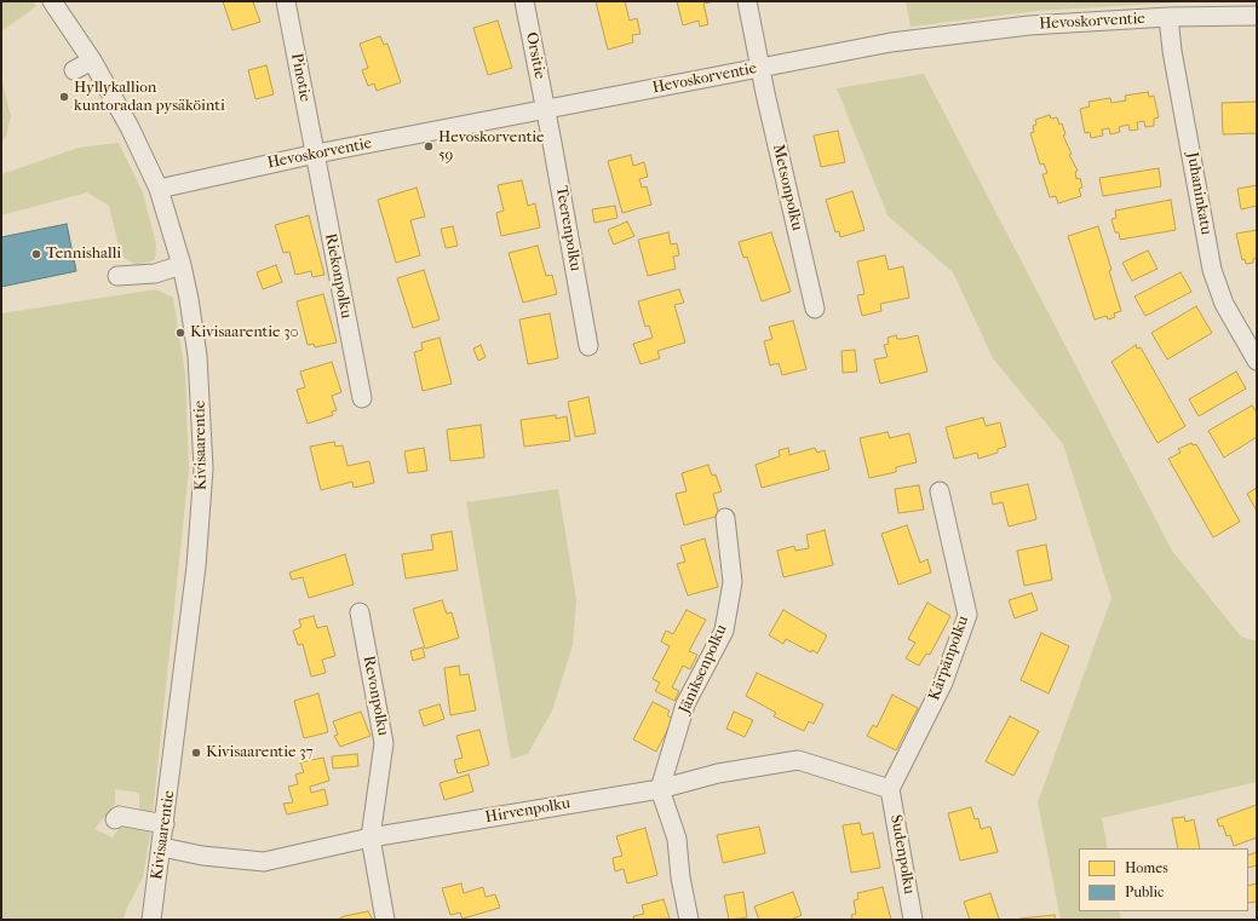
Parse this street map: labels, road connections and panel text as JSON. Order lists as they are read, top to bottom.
{
  "streets": {
    "street": [
      "Hevoskorventie",
      "Orsitie",
      "Pinotie",
      "Metsonpolku",
      "Juhaninkatu",
      "Teerenpolku",
      "Riekonpolku",
      "Kivisaarentie",
      "Kärpänpolku",
      "Jäniksenpolku",
      "Revonpolku",
      "Hirvenpolku",
      "Sudenpolku"
    ]
  },
  "crossings": [
    ["Hevoskorventie", "Orsitie"],
    ["Hevoskorventie", "Pinotie"],
    ["Hevoskorventie", "Metsonpolku"],
    ["Hevoskorventie", "Juhaninkatu"],
    ["Hevoskorventie", "Teerenpolku"],
    ["Hevoskorventie", "Riekonpolku"],
    ["Hevoskorventie", "Kivisaarentie"],
    ["Orsitie", "Teerenpolku"],
    ["Pinotie", "Riekonpolku"],
    ["Kivisaarentie", "Hirvenpolku"],
    ["Kärpänpolku", "Hirvenpolku"],
    ["Kärpänpolku", "Sudenpolku"],
    ["Jäniksenpolku", "Hirvenpolku"],
    ["Revonpolku", "Hirvenpolku"],
    ["Hirvenpolku", "Sudenpolku"]
  ],
  "places": [
    "Hyllykallion kuntoradan pysäköinti",
    "Hevoskorventie 59",
    "Tennishalli",
    "Kivisaarentie 30",
    "Kivisaarentie 37"
  ],
  "legend": ["Homes", "Public"]
}
